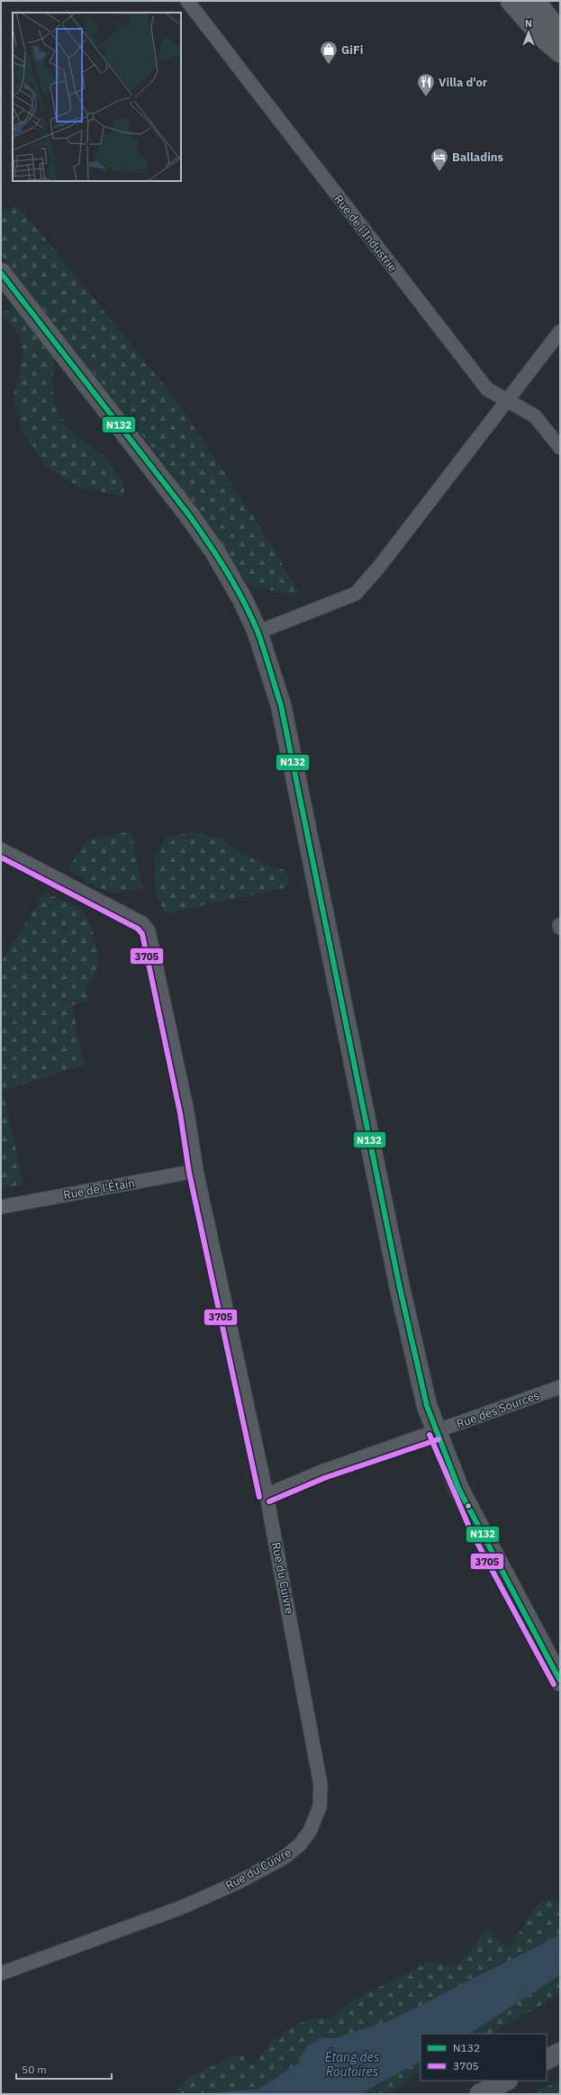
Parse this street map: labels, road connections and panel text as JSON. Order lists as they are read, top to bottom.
{
  "streets": {
    "street": [
      "Rue de l'Industrie",
      "Rue de l'Étain",
      "Rue des Sources",
      "Rue du Cuivre"
    ]
  },
  "crossings": [
    ["Rue de l'Étain", "Rue du Cuivre"],
    ["Rue des Sources", "Rue du Cuivre"]
  ],
  "water": ["Étang des Routoires"],
  "places": {
    "shop": ["GiFi"],
    "restaurant": ["Villa d'or"],
    "hotel": ["Balladins"]
  },
  "lines": ["transit line N132", "transit line 3705"],
  "legend": ["N132", "3705"],
  "scale_bar": "50 m",
  "north": "top"
}
